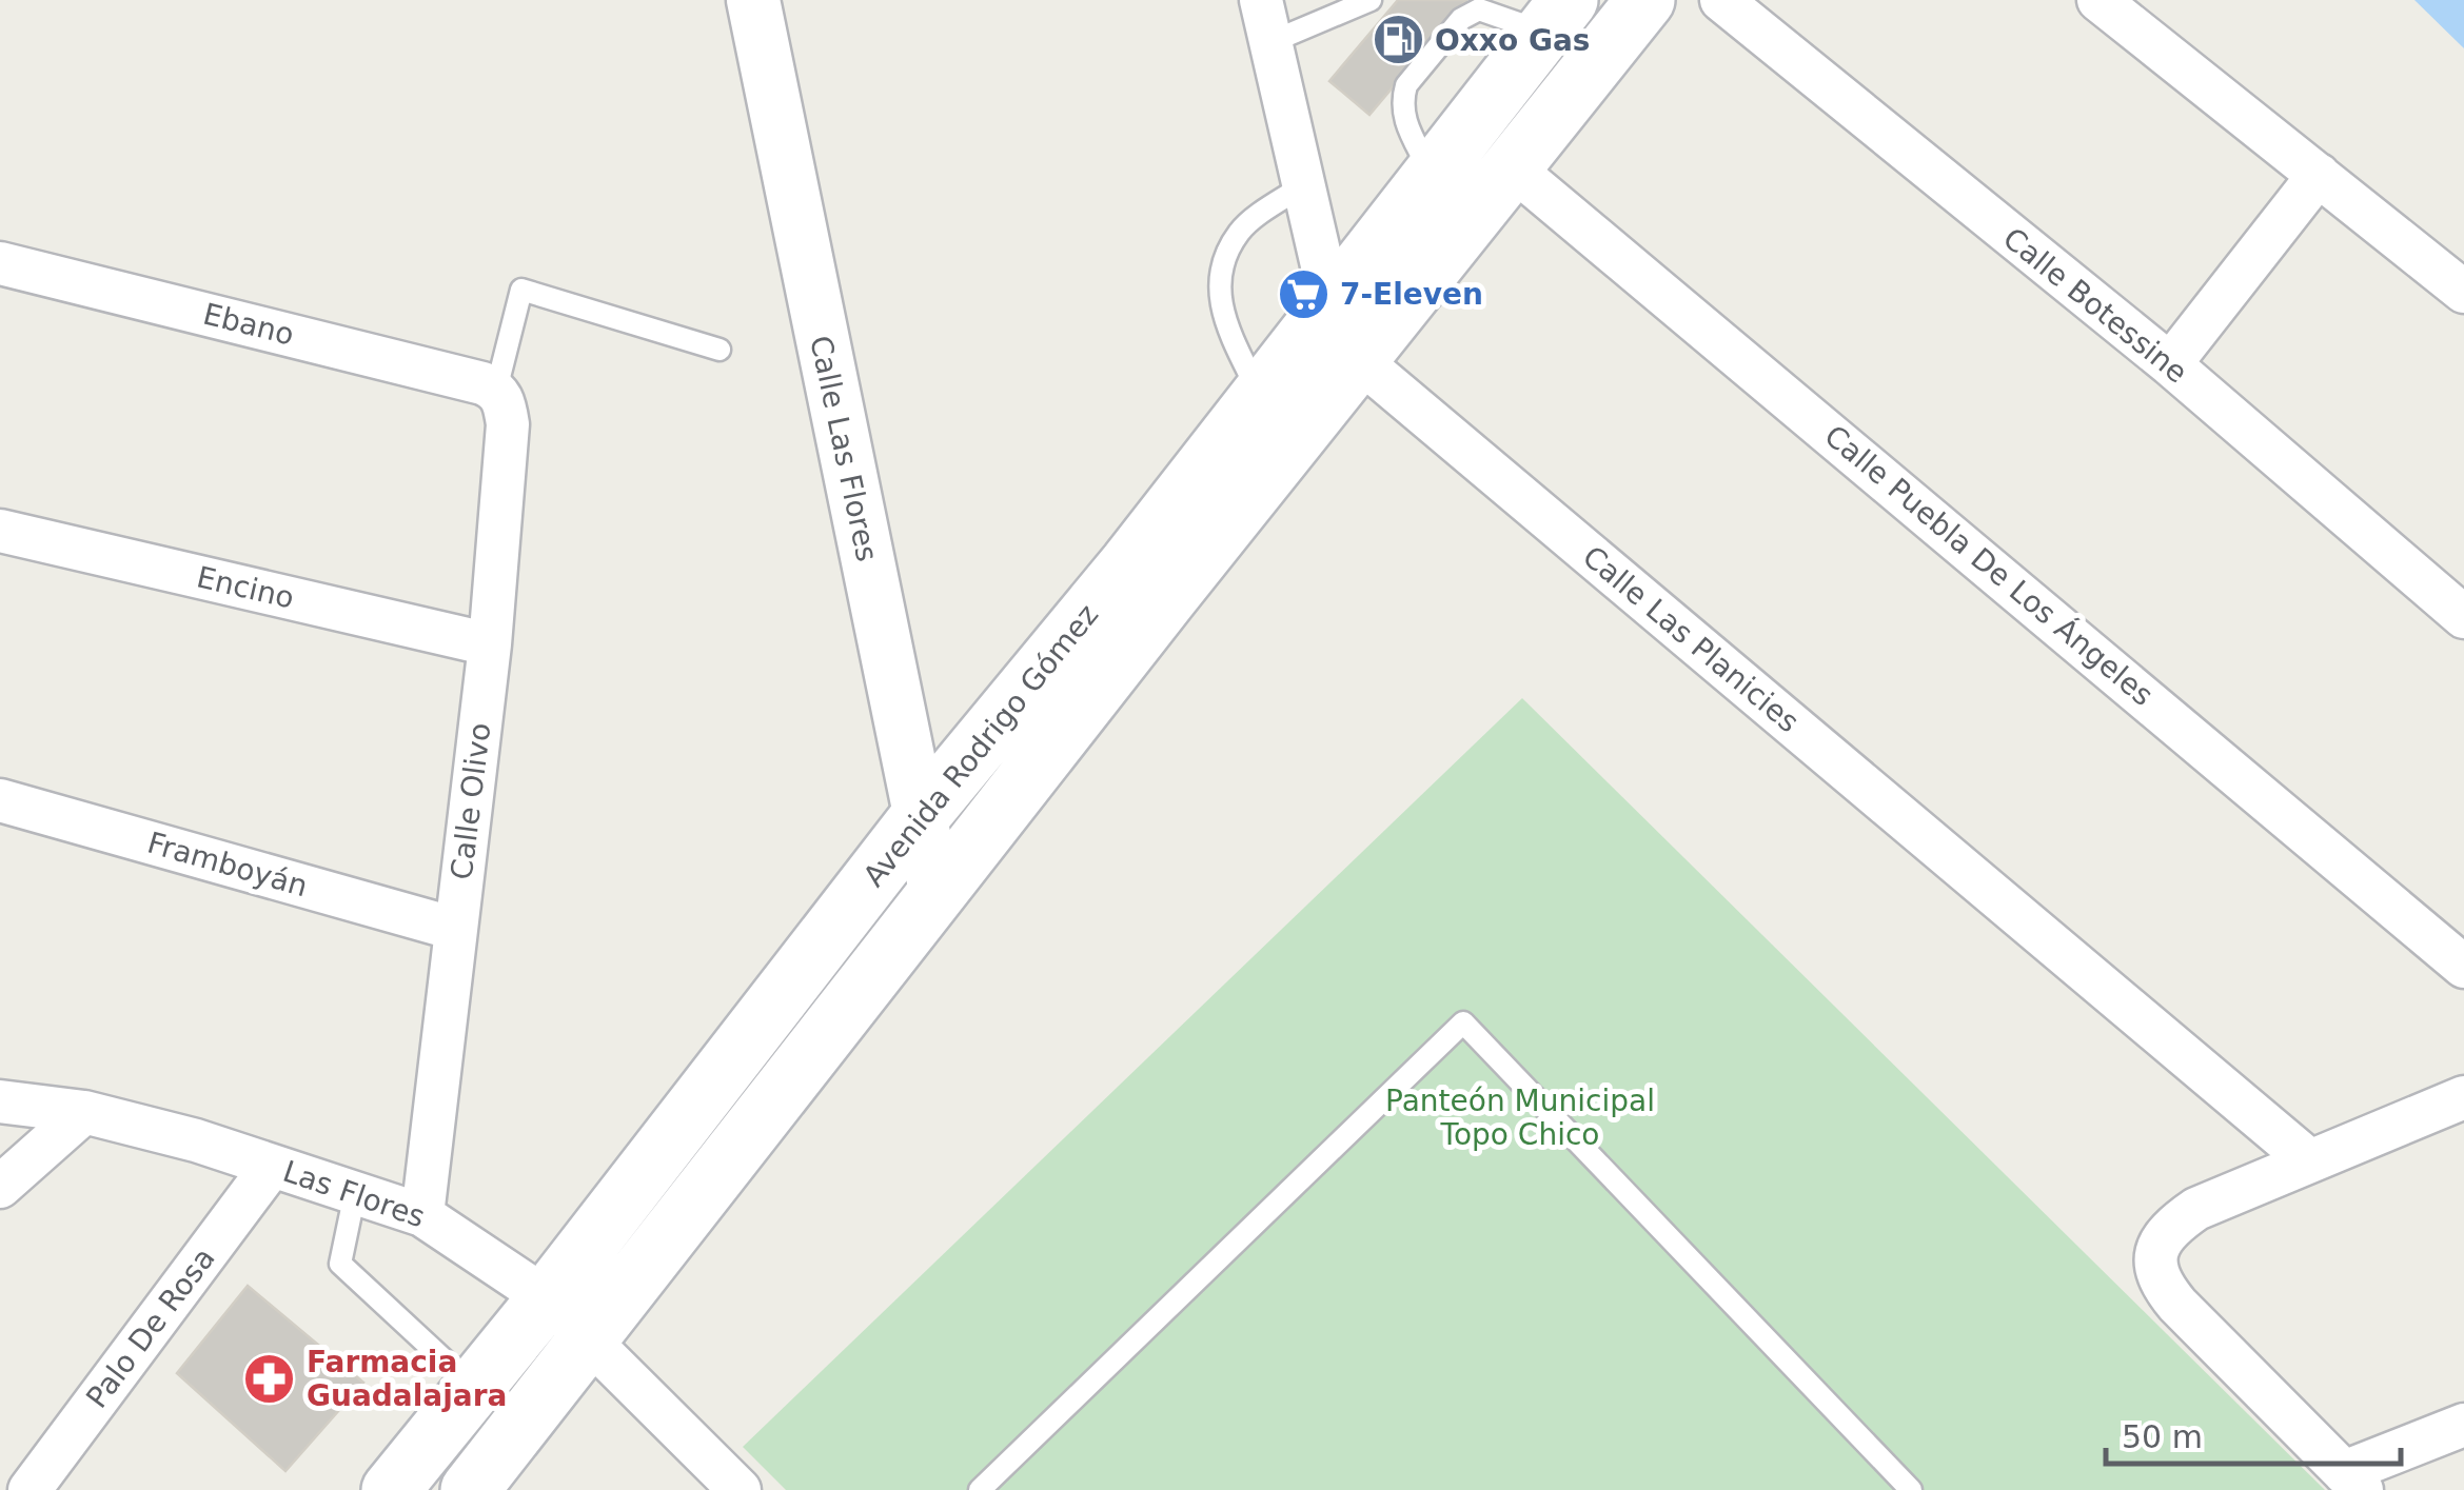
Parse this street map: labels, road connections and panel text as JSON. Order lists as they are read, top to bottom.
{
  "streets": {
    "main road": ["Avenida Rodrigo Gómez"],
    "street": [
      "Calle Botessine",
      "Ebano",
      "Calle Las Flores",
      "Calle Puebla De Los Ángeles",
      "Encino",
      "Calle Las Planicies",
      "Calle Olivo",
      "Framboyán",
      "Las Flores",
      "Palo De Rosa"
    ]
  },
  "crossings": [
    ["Ebano", "Calle Olivo"],
    ["Calle Las Flores", "Avenida Rodrigo Gómez"],
    ["Calle Puebla De Los Ángeles", "Avenida Rodrigo Gómez"],
    ["Encino", "Calle Olivo"],
    ["Calle Las Planicies", "Avenida Rodrigo Gómez"],
    ["Avenida Rodrigo Gómez", "Las Flores"],
    ["Calle Olivo", "Framboyán"],
    ["Calle Olivo", "Las Flores"],
    ["Las Flores", "Palo De Rosa"]
  ],
  "parks": ["Panteón Municipal Topo Chico"],
  "places": {
    "fuel station": ["Oxxo Gas"],
    "supermarket": ["7-Eleven"],
    "pharmacy": ["Farmacia Guadalajara"]
  },
  "scale_bar": "50 m"
}
